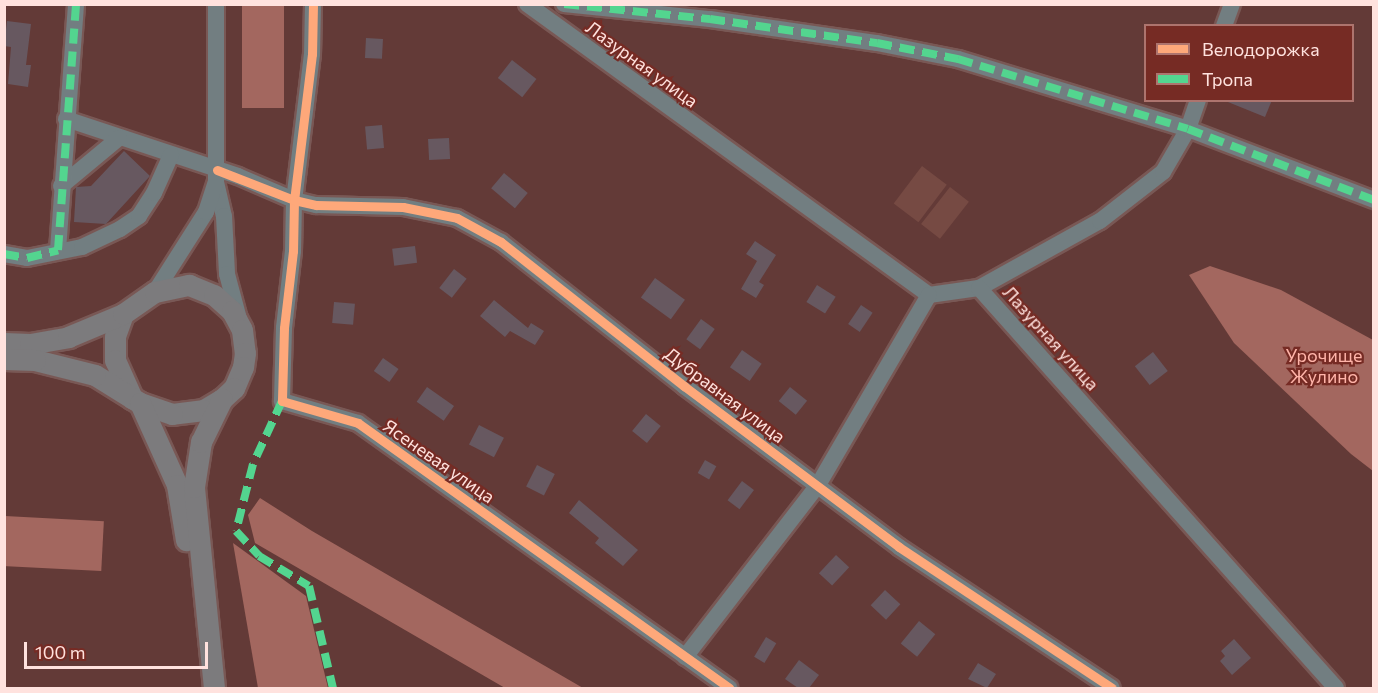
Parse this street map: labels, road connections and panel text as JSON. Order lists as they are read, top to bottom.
{
  "streets": {
    "street": ["Лазурная улица", "Дубравная улица", "Ясеневая улица"]
  },
  "crossings": [
    ["Дубравная улица", "Ясеневая улица"]
  ],
  "parks": ["Урочище Жулино"],
  "legend": ["Велодорожка", "Тропа"],
  "scale_bar": "100 m"
}
